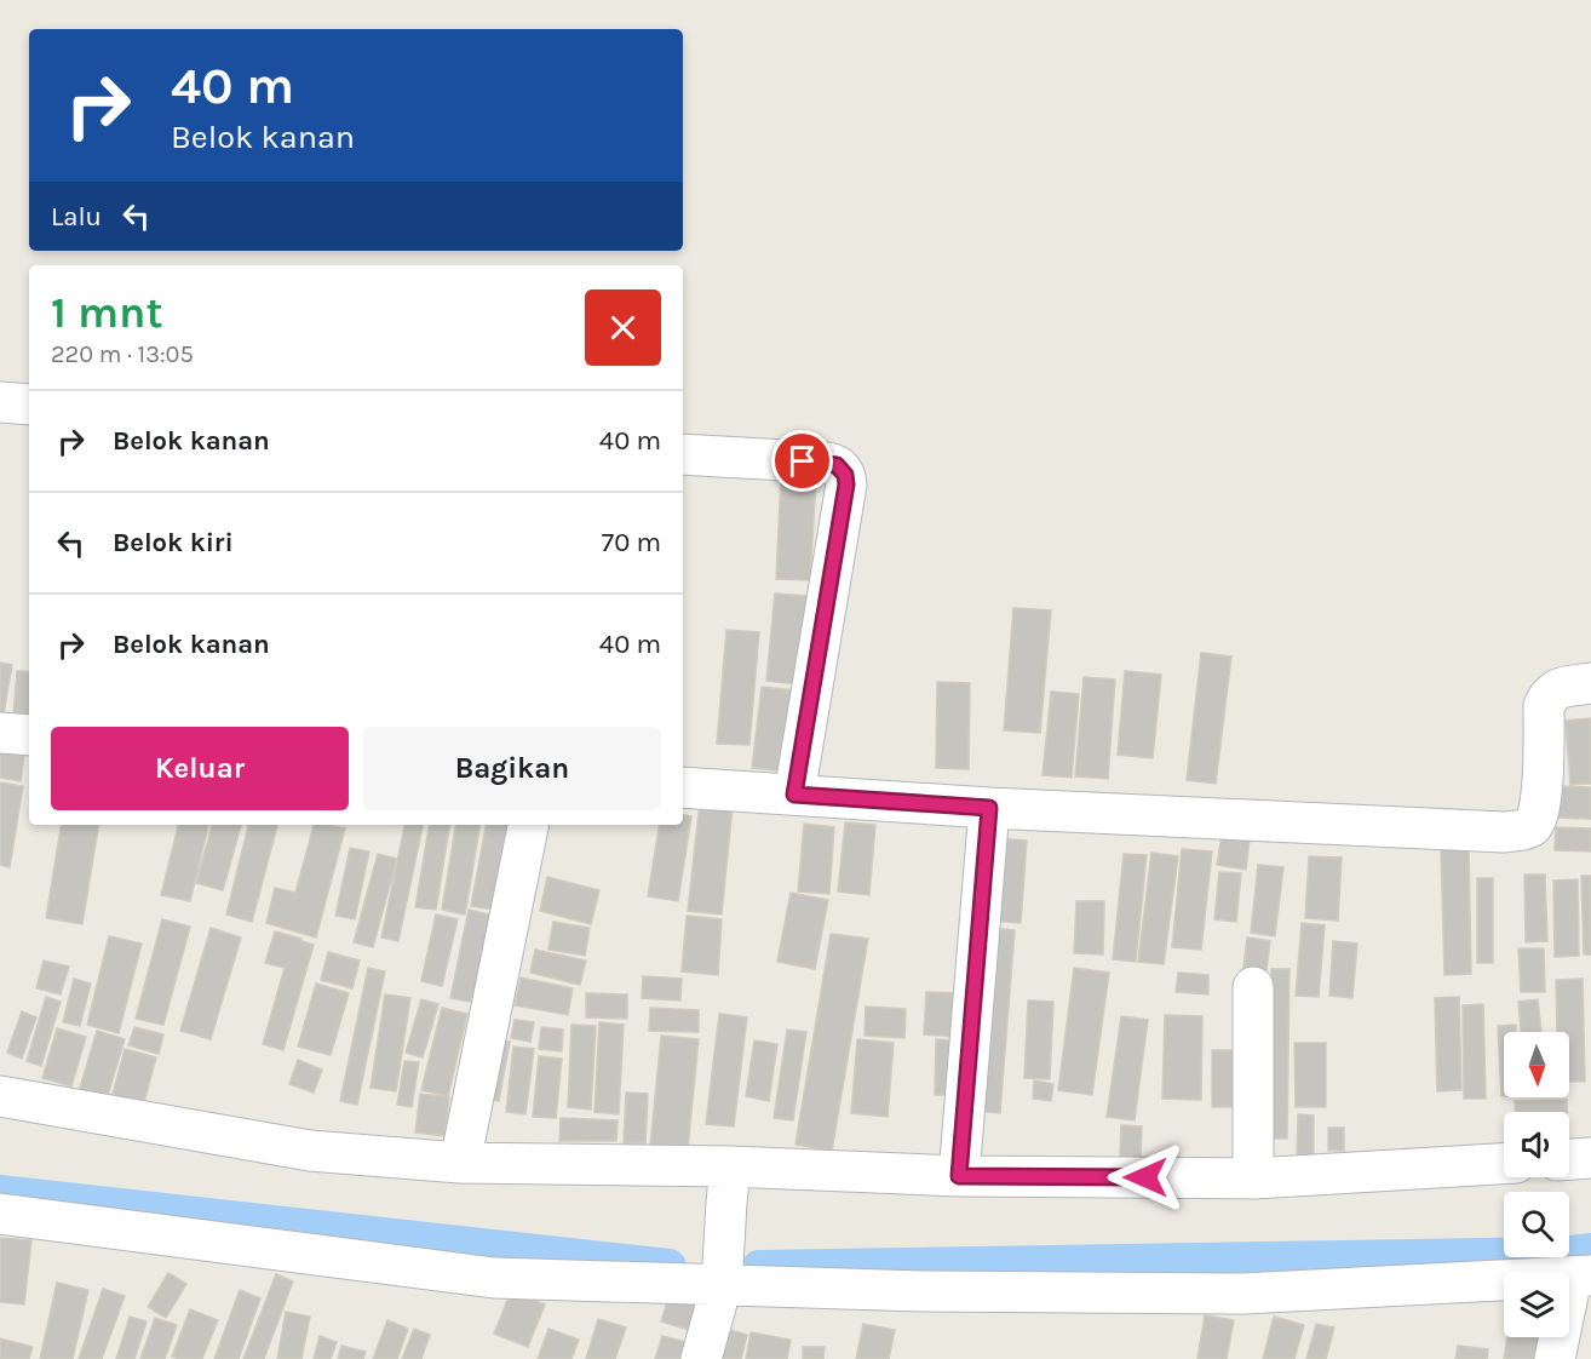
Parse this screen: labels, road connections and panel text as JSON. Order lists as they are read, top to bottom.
{
  "north": "bottom",
  "page": {
    "turn": ["40 m", "Belok kanan"],
    "then": "Lalu",
    "heading": ["1 mnt", "220 m · 13:05"],
    "list": [
      {
        "name": "Belok kanan",
        "value": "40 m"
      },
      {
        "name": "Belok kiri",
        "value": "70 m"
      },
      {
        "name": "Belok kanan",
        "value": "40 m"
      }
    ],
    "buttons": ["Keluar", "Bagikan"]
  }
}
